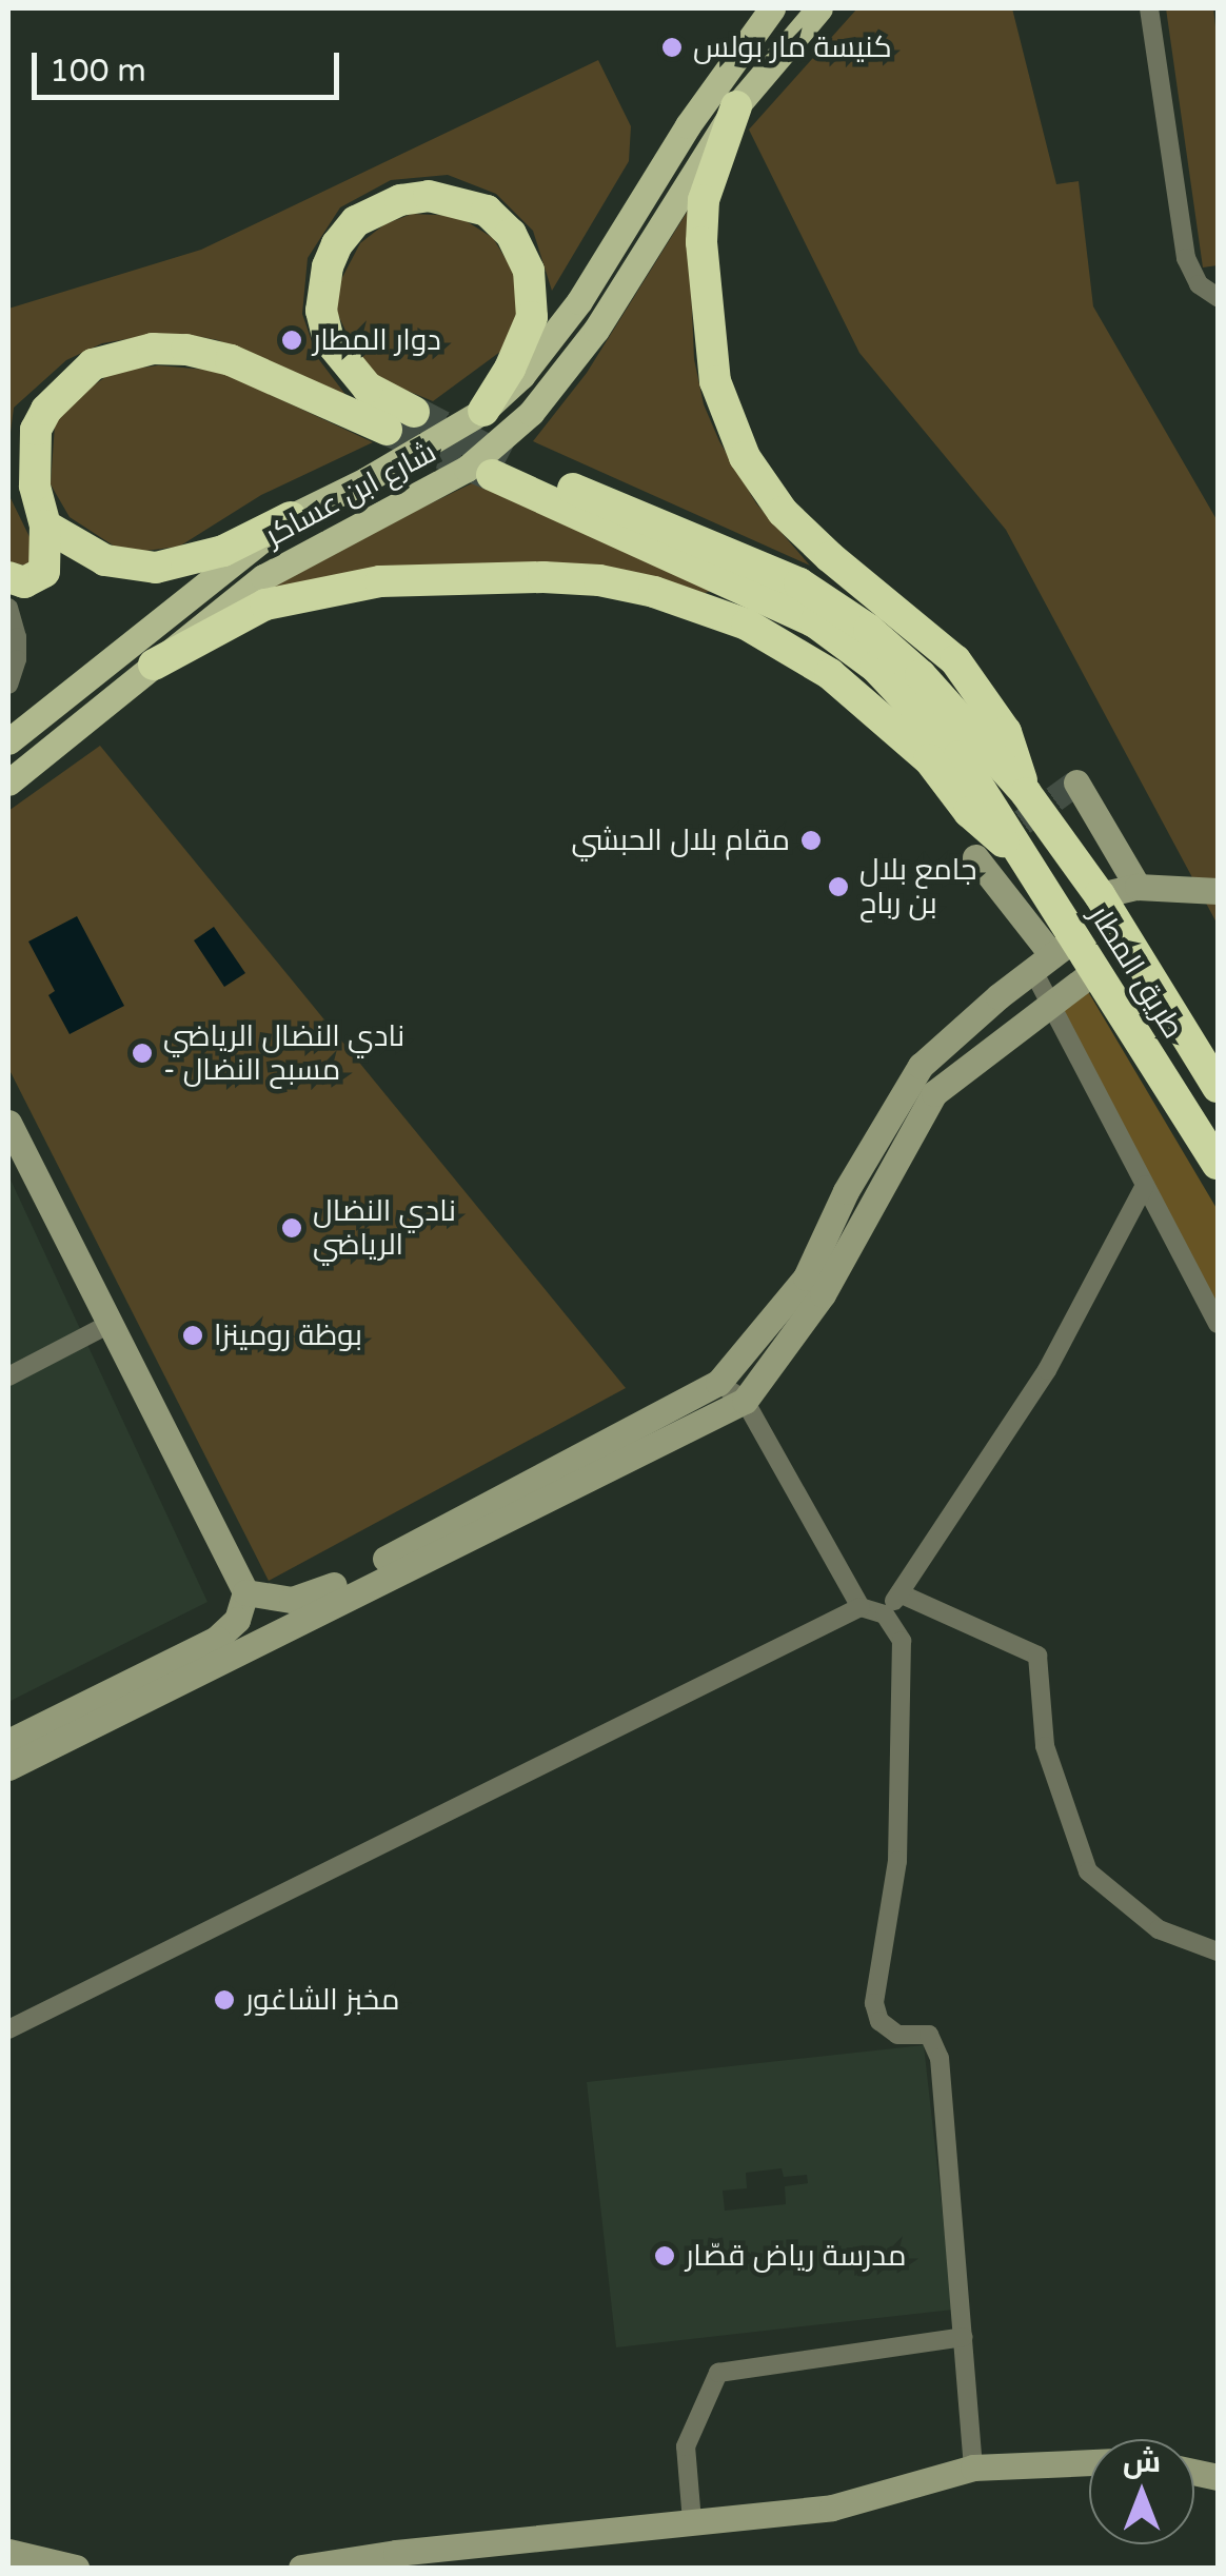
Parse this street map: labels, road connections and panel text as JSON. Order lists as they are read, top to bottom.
{
  "streets": {
    "highway": ["طريق المطار"],
    "main road": ["شارع ابن عساكر"]
  },
  "places": [
    "كنيسة مار بولس",
    "دوار المطار",
    "مقام بلال الحبشي",
    "جامع بلال بن رباح",
    "نادي النضال الرياضي - مسبح النضال",
    "نادي النضال الرياضي",
    "بوظة رومينزا",
    "مخبز الشاغور",
    "مدرسة رياض قصّار"
  ],
  "scale_bar": "100 m",
  "north": "top"
}
